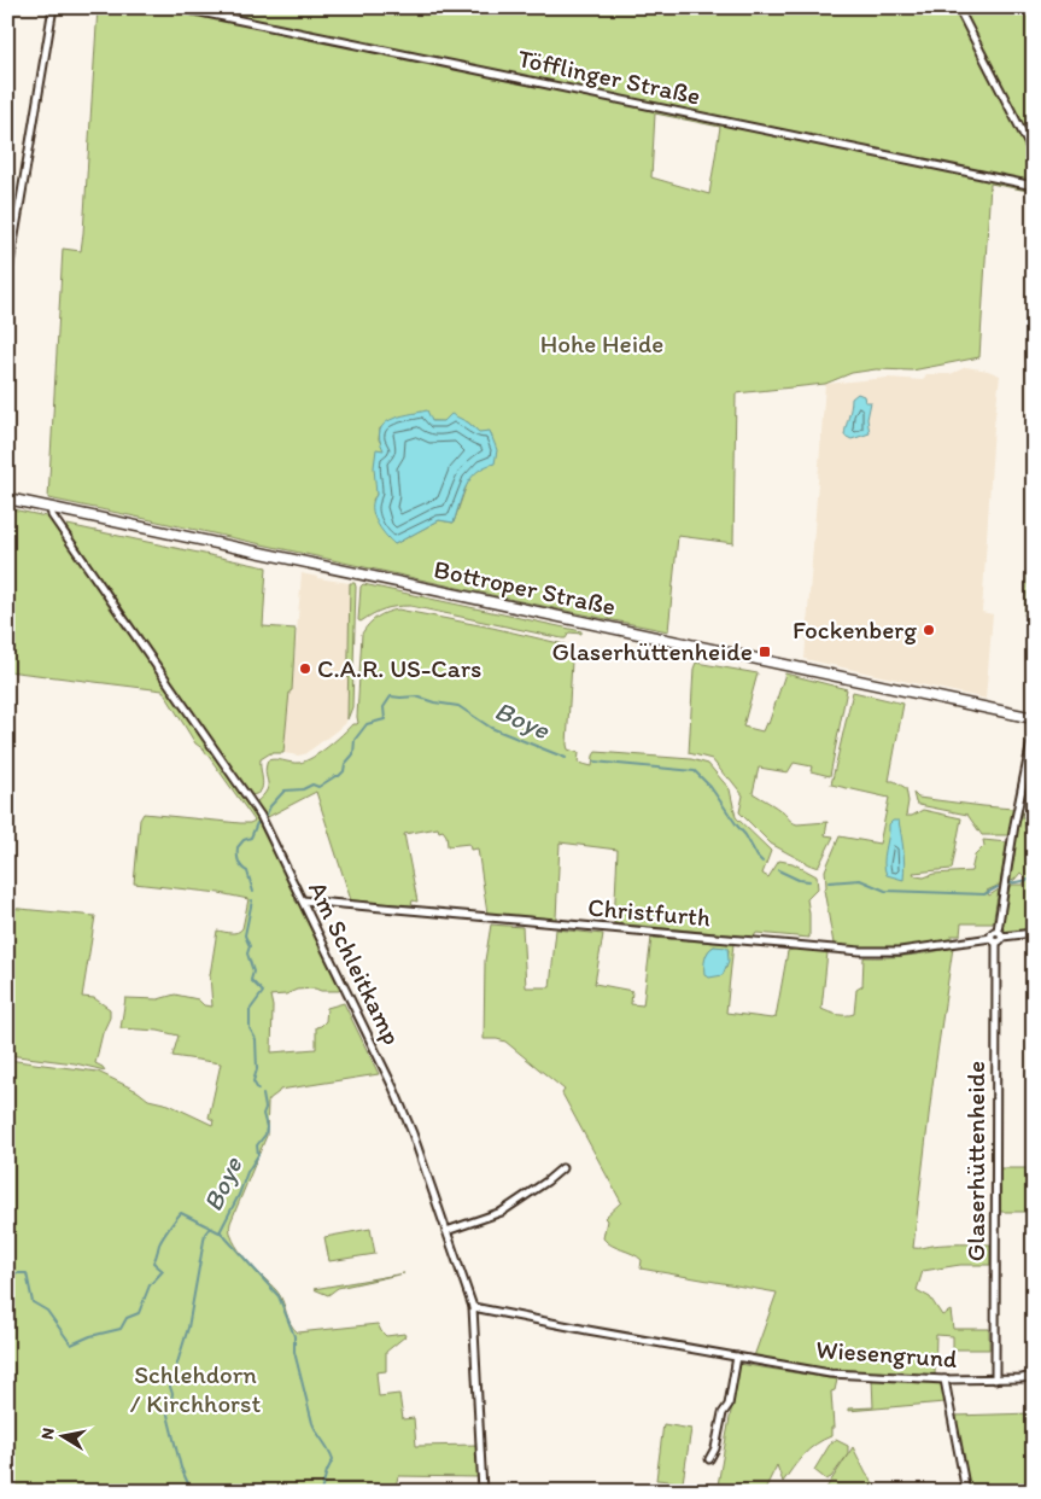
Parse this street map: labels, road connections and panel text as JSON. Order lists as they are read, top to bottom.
{
  "streets": {
    "main road": ["Bottroper Straße"],
    "street": [
      "Töfflinger Straße",
      "Christfurth",
      "Am Schleitkamp",
      "Glaserhüttenheide",
      "Wiesengrund"
    ]
  },
  "crossings": [
    ["Bottroper Straße", "Am Schleitkamp"],
    ["Christfurth", "Am Schleitkamp"],
    ["Christfurth", "Glaserhüttenheide"],
    ["Am Schleitkamp", "Wiesengrund"],
    ["Glaserhüttenheide", "Wiesengrund"]
  ],
  "water": ["Boye"],
  "parks": ["Hohe Heide", "Schlehdorn / Kirchhorst"],
  "places": {
    "other": ["Fockenberg", "C.A.R. US-Cars"],
    "transit": ["Glaserhüttenheide"]
  },
  "north": "left"
}
